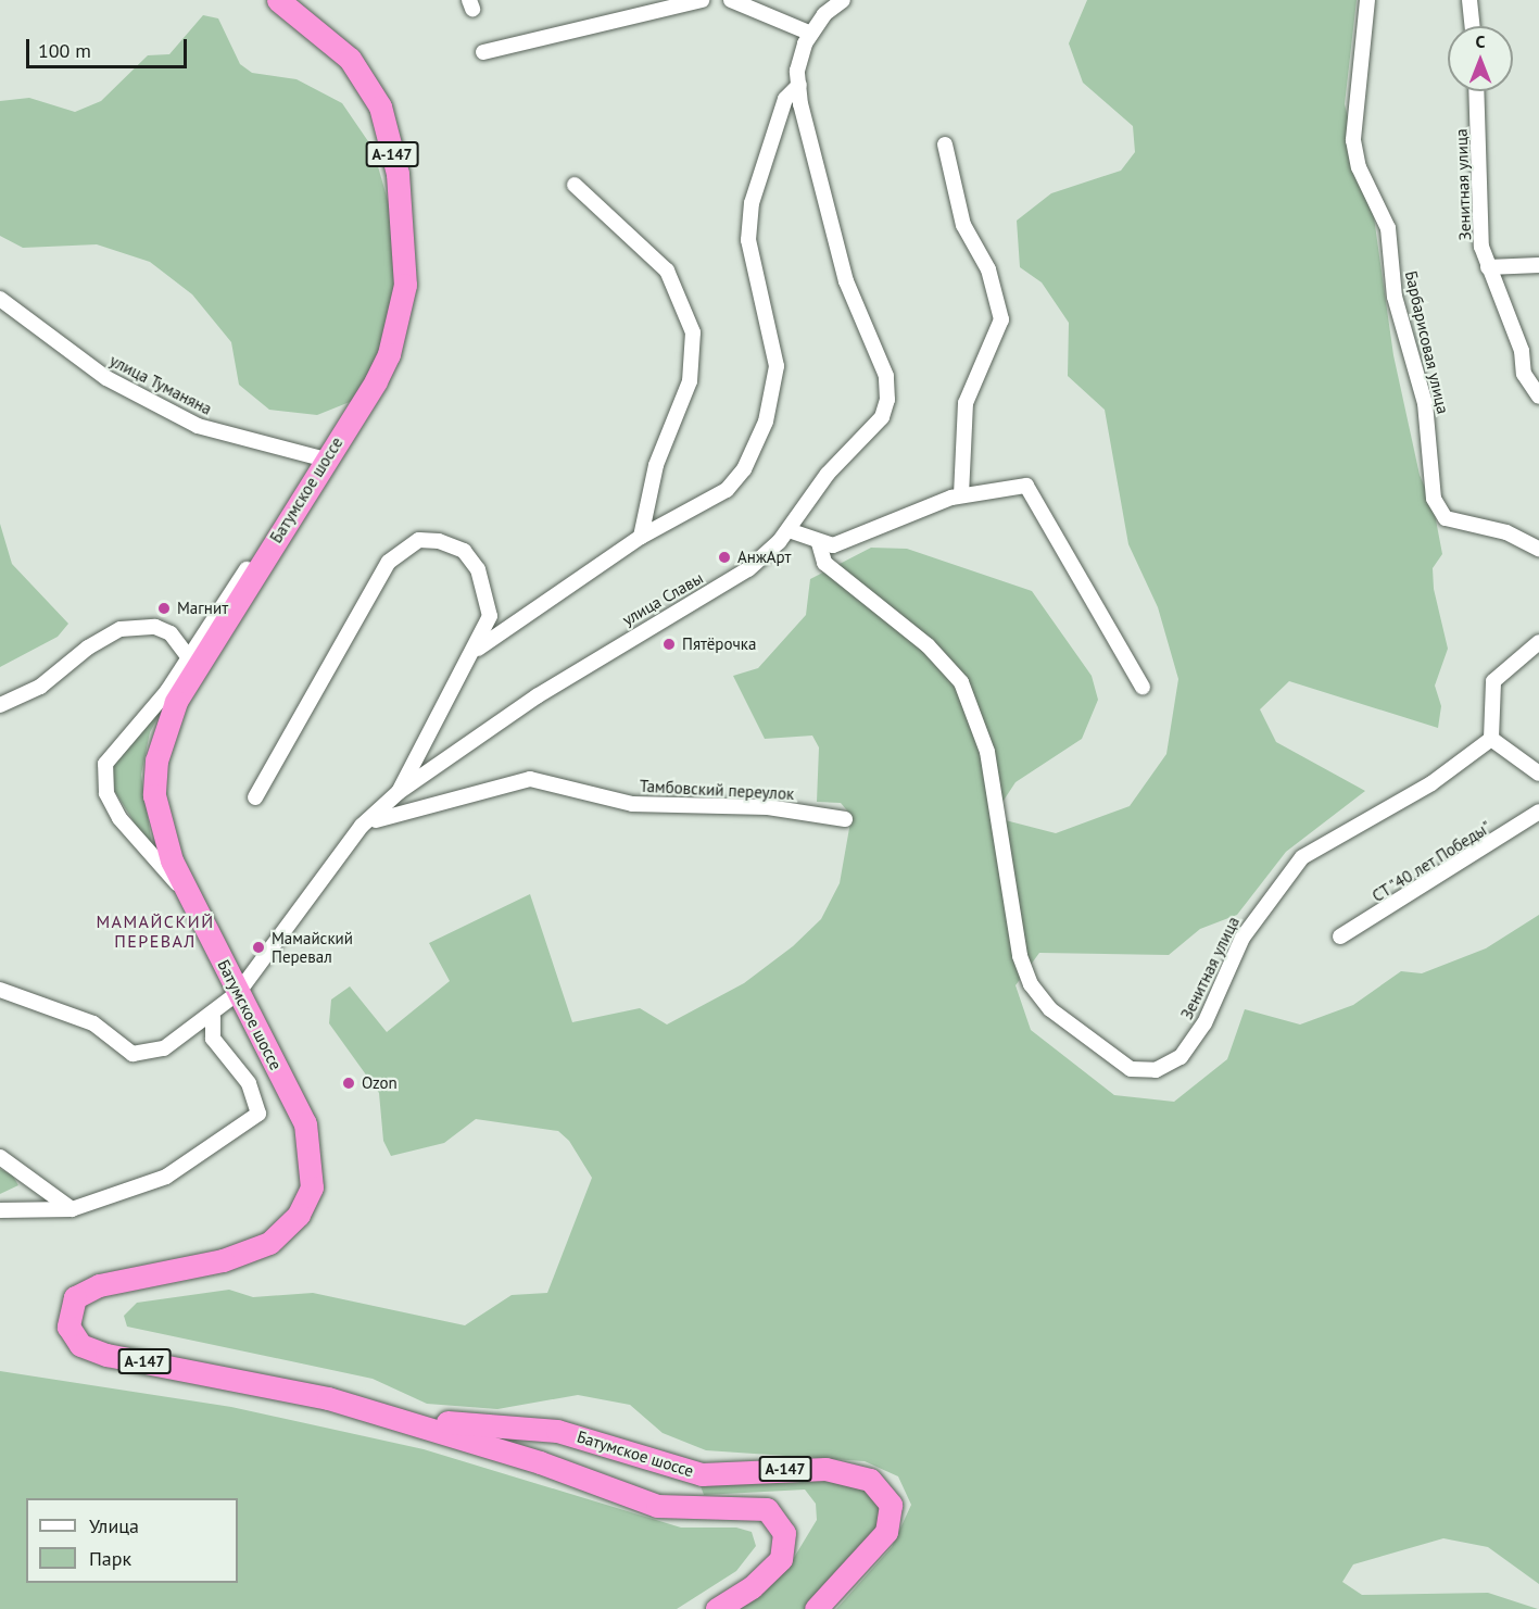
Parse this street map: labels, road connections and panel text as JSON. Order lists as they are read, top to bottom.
{
  "streets": {
    "highway": ["А-147", "Батумское шоссе"],
    "street": [
      "Зенитная улица",
      "Барбарисовая улица",
      "улица Туманяна",
      "улица Славы",
      "Тамбовский переулок",
      "СТ \"40 лет Победы\""
    ]
  },
  "crossings": [
    ["улица Туманяна", "Батумское шоссе"],
    ["Батумское шоссе", "улица Славы"],
    ["улица Славы", "Тамбовский переулок"]
  ],
  "districts": ["МАМАЙСКИЙ ПЕРЕВАЛ"],
  "places": [
    "АнжАрт",
    "Магнит",
    "Пятёрочка",
    "Мамайский Перевал",
    "Ozon"
  ],
  "legend": ["Улица", "Парк"],
  "scale_bar": "100 m",
  "north": "top"
}
